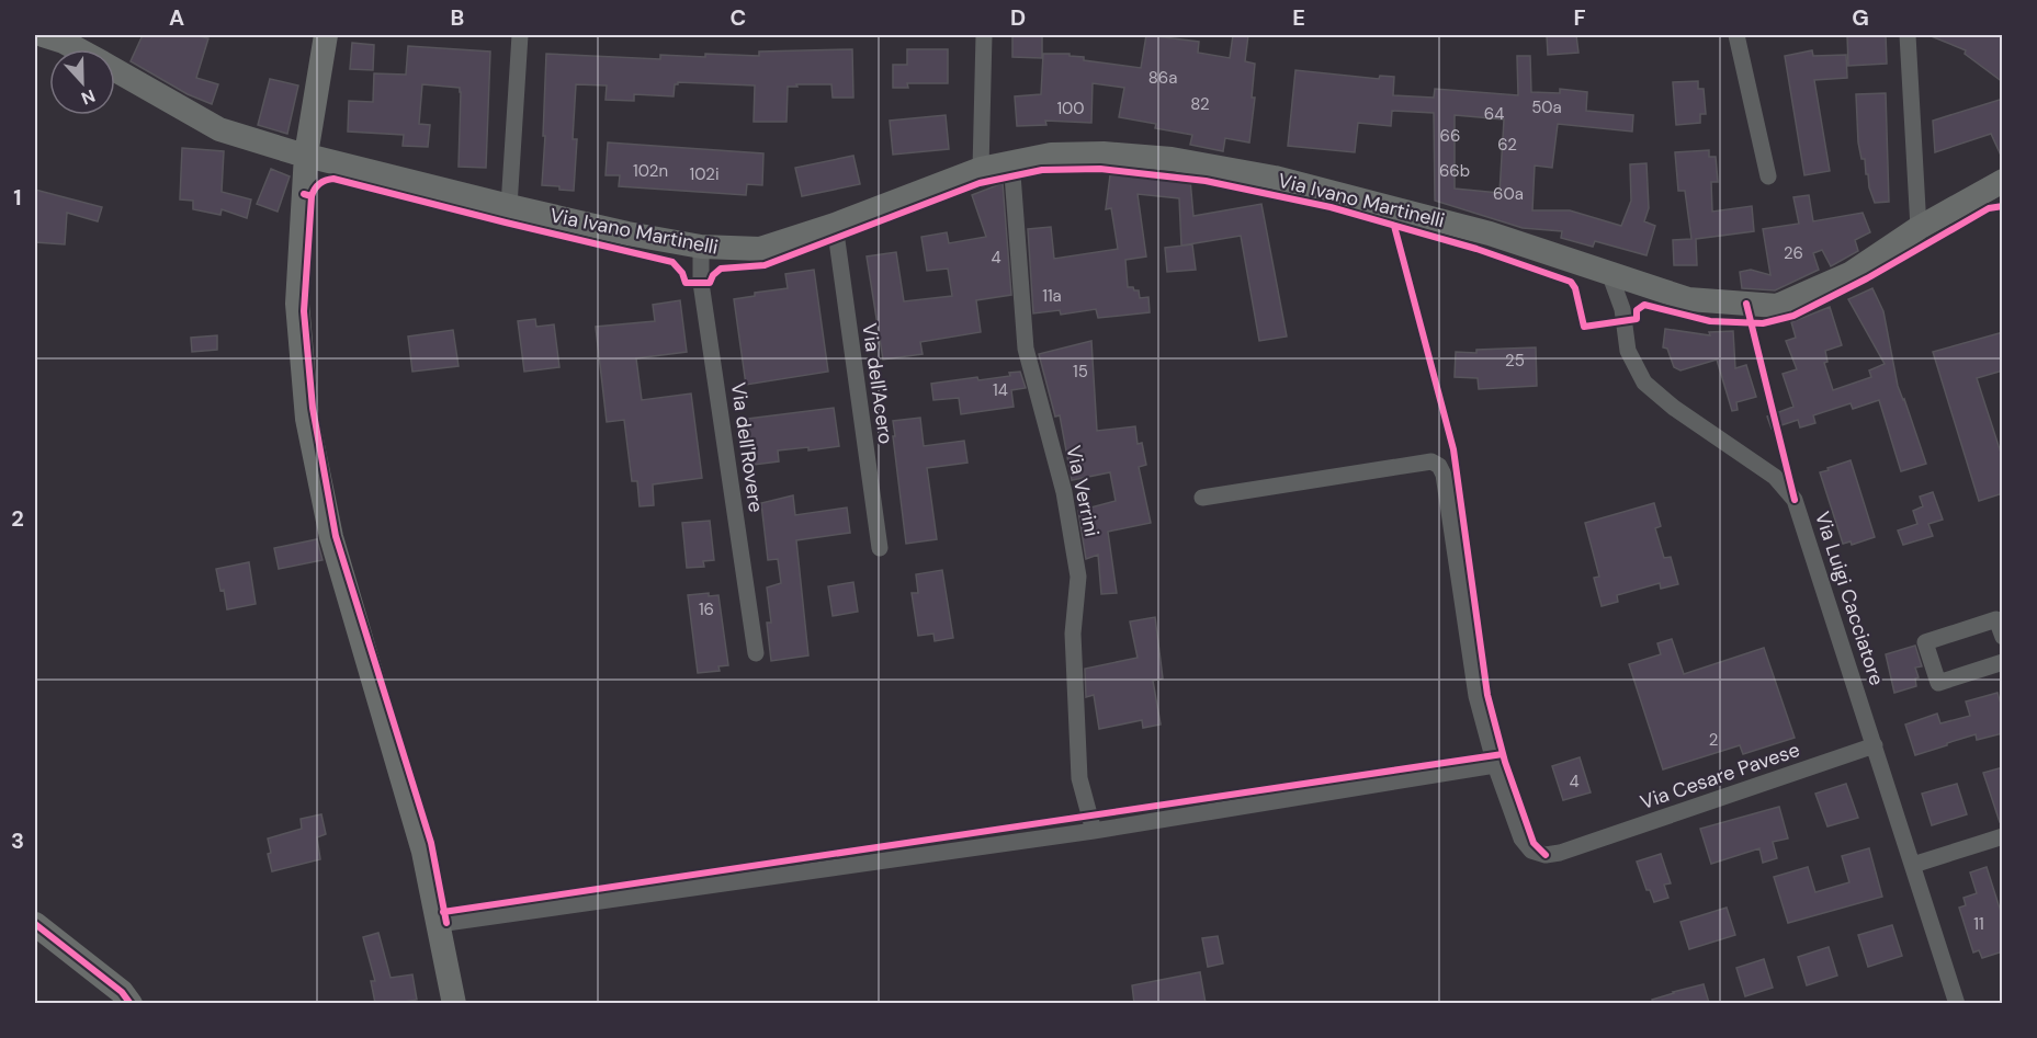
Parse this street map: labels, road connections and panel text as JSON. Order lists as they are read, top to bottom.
{
  "streets": {
    "street": [
      "Via Ivano Martinelli",
      "Via dell'Acero",
      "Via dell'Rovere",
      "Via Verrini",
      "Via Luigi Cacciatore",
      "Via Cesare Pavese"
    ]
  },
  "crossings": [
    ["Via Ivano Martinelli", "Via dell'Acero"],
    ["Via Ivano Martinelli", "Via dell'Rovere"],
    ["Via Ivano Martinelli", "Via Verrini"],
    ["Via Ivano Martinelli", "Via Luigi Cacciatore"],
    ["Via Luigi Cacciatore", "Via Cesare Pavese"]
  ],
  "house_numbers": [
    "86a",
    "82",
    "50a",
    "100",
    "64",
    "66",
    "62",
    "102n",
    "66b",
    "102i",
    "60a",
    "26",
    "4",
    "11a",
    "25",
    "15",
    "14",
    "16",
    "2",
    "4",
    "11"
  ],
  "north": "bottom",
  "grid": {
    "columns": [
      "A",
      "B",
      "C",
      "D",
      "E",
      "F",
      "G"
    ],
    "rows": ["1", "2", "3"]
  }
}
